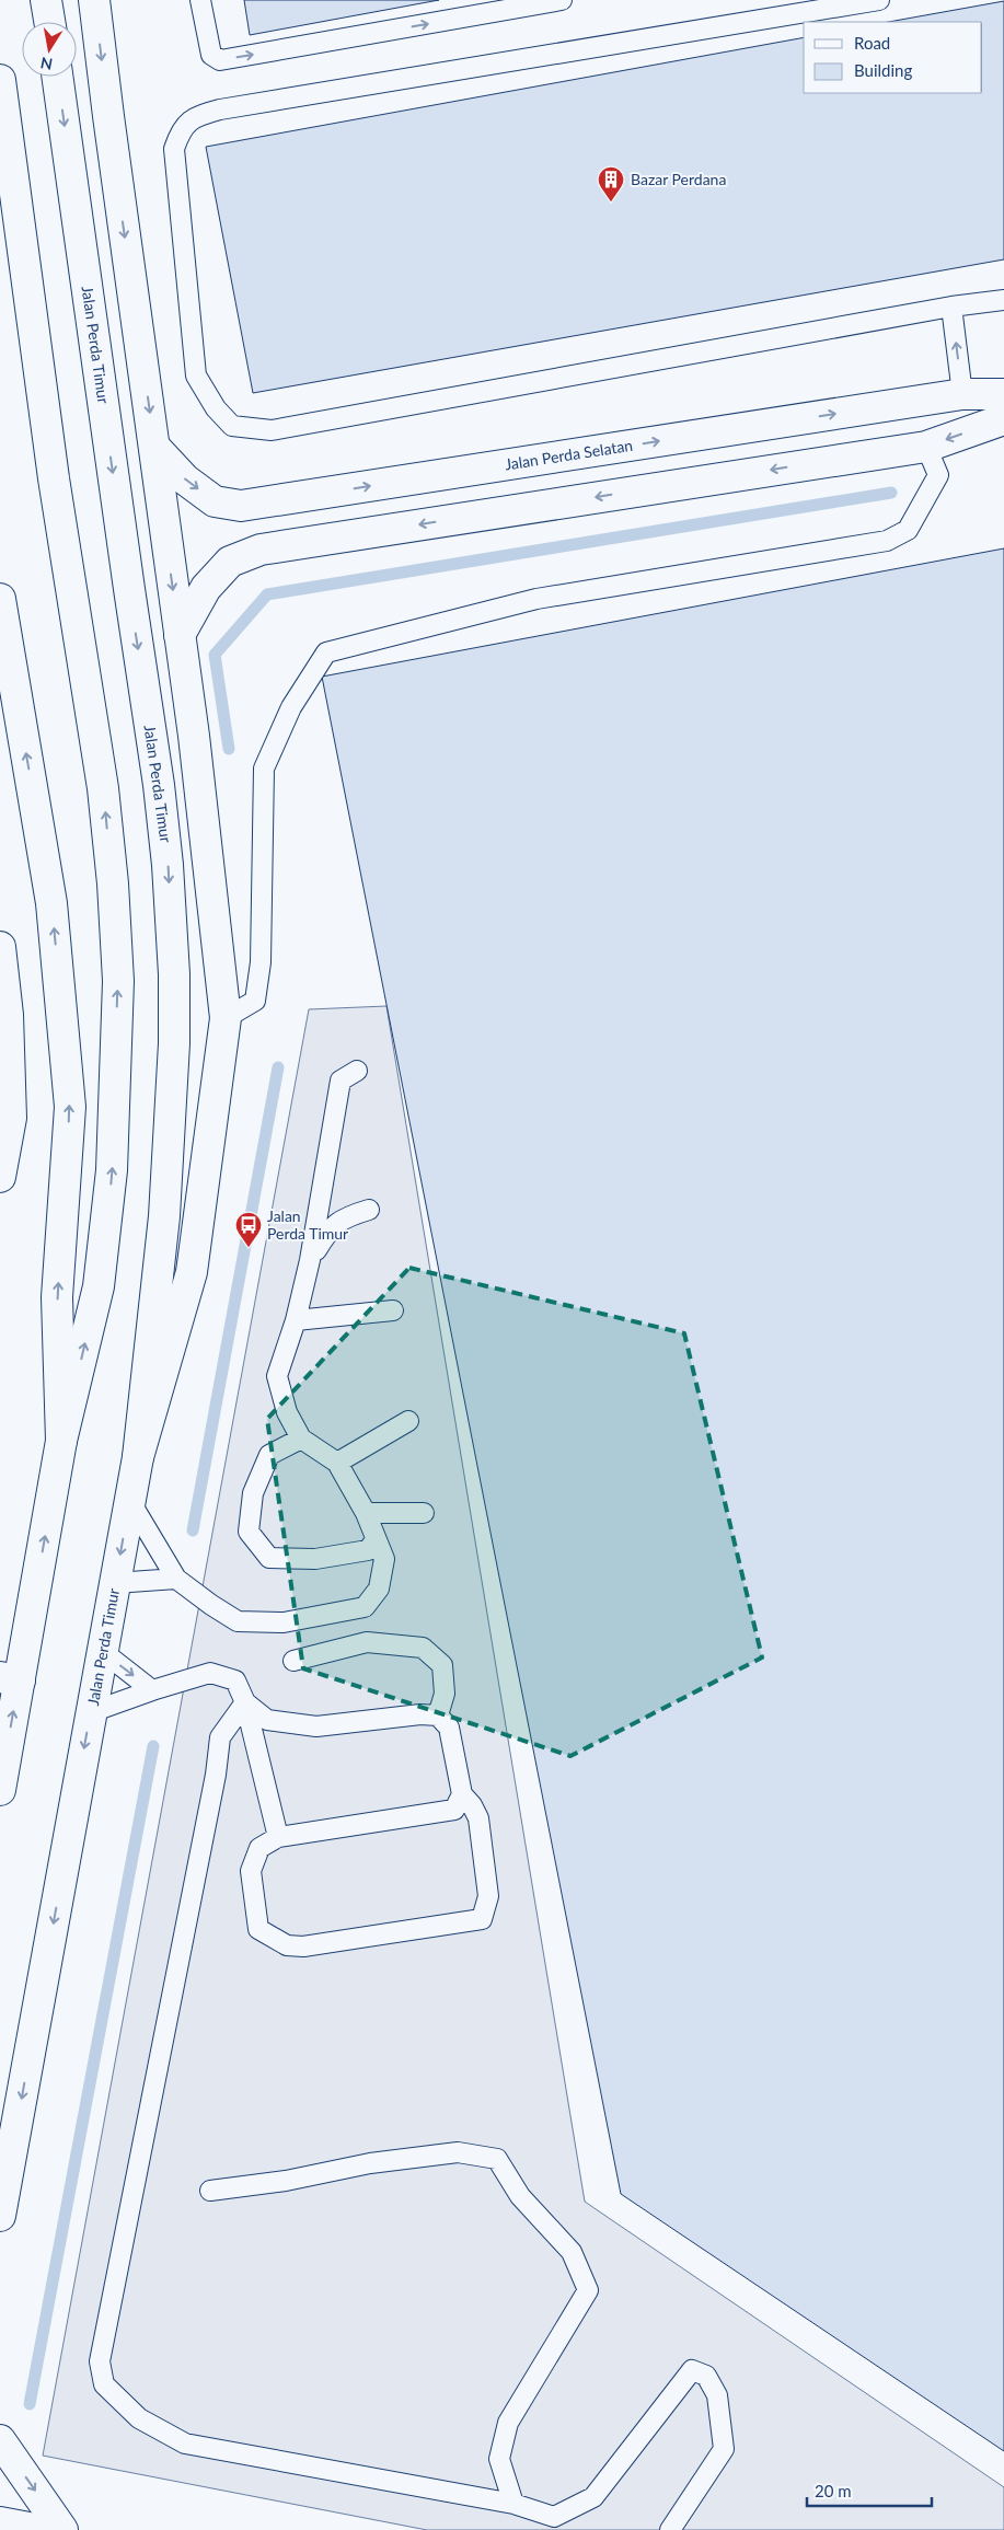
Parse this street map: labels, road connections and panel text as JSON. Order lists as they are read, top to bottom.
{
  "streets": {
    "street": ["Jalan Perda Timur", "Jalan Perda Selatan"]
  },
  "places": {
    "building": ["Bazar Perdana"],
    "bus stop": ["Jalan Perda Timur"]
  },
  "legend": ["Road", "Building"],
  "scale_bar": "20 m",
  "north": "bottom"
}
